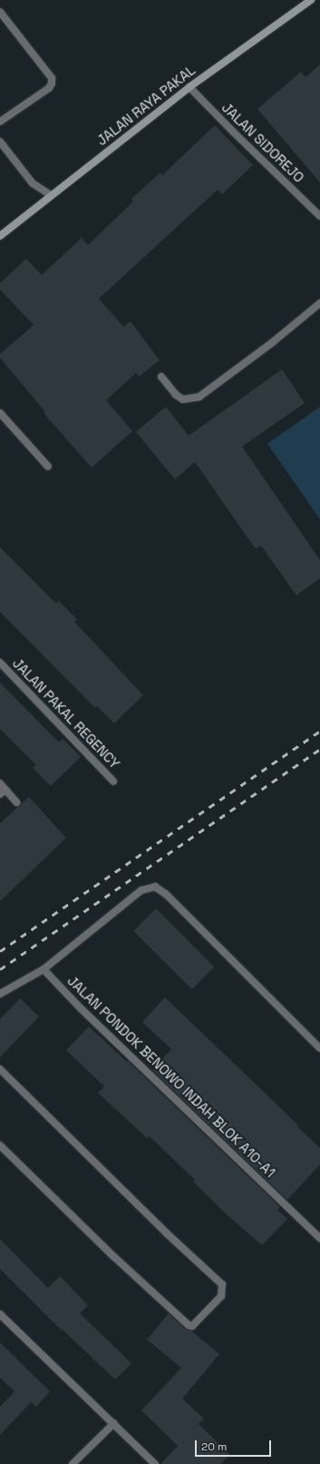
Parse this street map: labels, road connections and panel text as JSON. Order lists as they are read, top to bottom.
{
  "streets": {
    "main road": ["JALAN RAYA PAKAL"],
    "street": ["JALAN SIDOREJO", "JALAN PAKAL REGENCY", "JALAN PONDOK BENOWO INDAH BLOK A10-A1"]
  },
  "crossings": [
    ["JALAN RAYA PAKAL", "JALAN SIDOREJO"]
  ],
  "scale_bar": "20 m"
}
